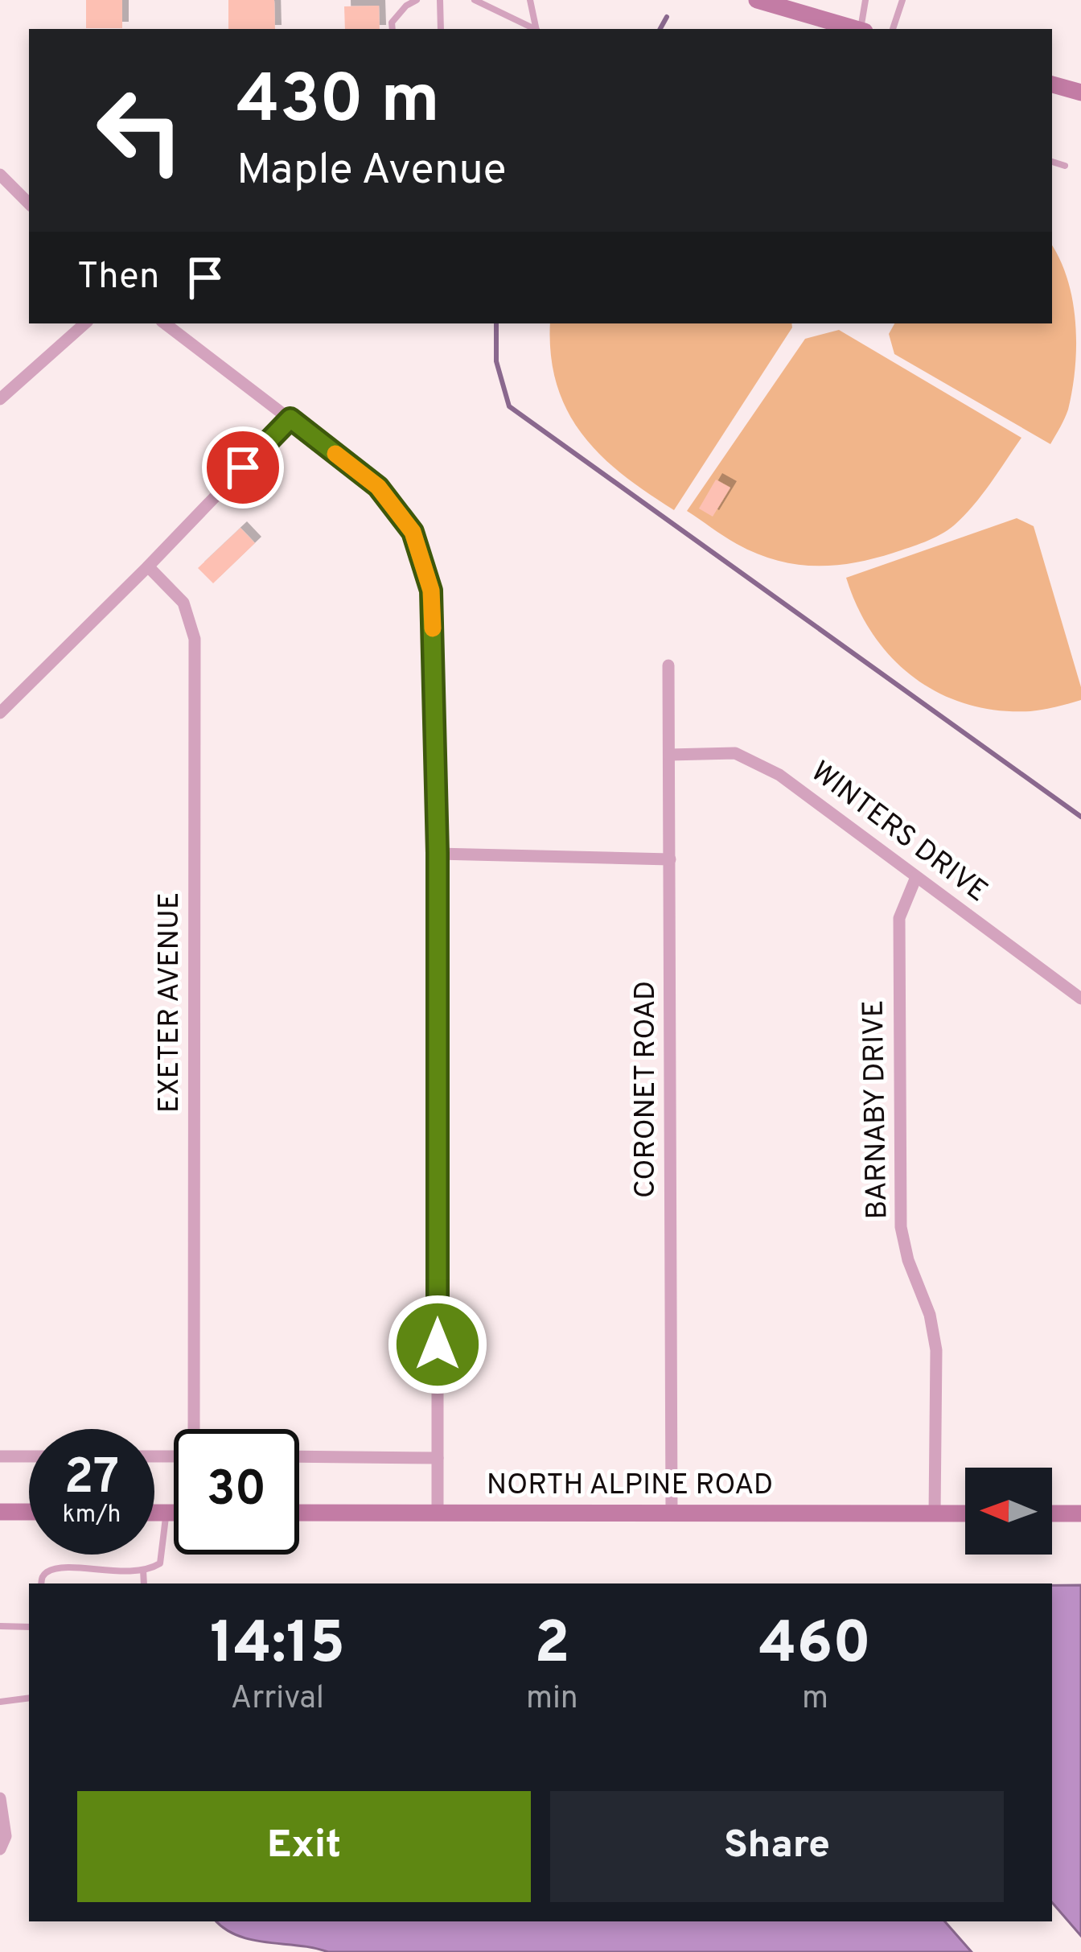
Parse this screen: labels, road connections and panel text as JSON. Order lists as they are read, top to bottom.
{
  "streets": {
    "main road": ["NORTH ALPINE ROAD"],
    "street": [
      "WINTERS DRIVE",
      "EXETER AVENUE",
      "CORONET ROAD",
      "BARNABY DRIVE"
    ]
  },
  "crossings": [
    ["WINTERS DRIVE", "CORONET ROAD"],
    ["WINTERS DRIVE", "BARNABY DRIVE"],
    ["CORONET ROAD", "NORTH ALPINE ROAD"],
    ["BARNABY DRIVE", "NORTH ALPINE ROAD"]
  ],
  "north": "left",
  "page": {
    "turn": ["430 m", "Maple Avenue"],
    "then": "Then",
    "speed": "27 km/h",
    "limit": "30",
    "eta": [
      "14:15",
      "Arrival",
      "2",
      "min",
      "460",
      "m"
    ],
    "buttons": ["Exit", "Share"]
  }
}
